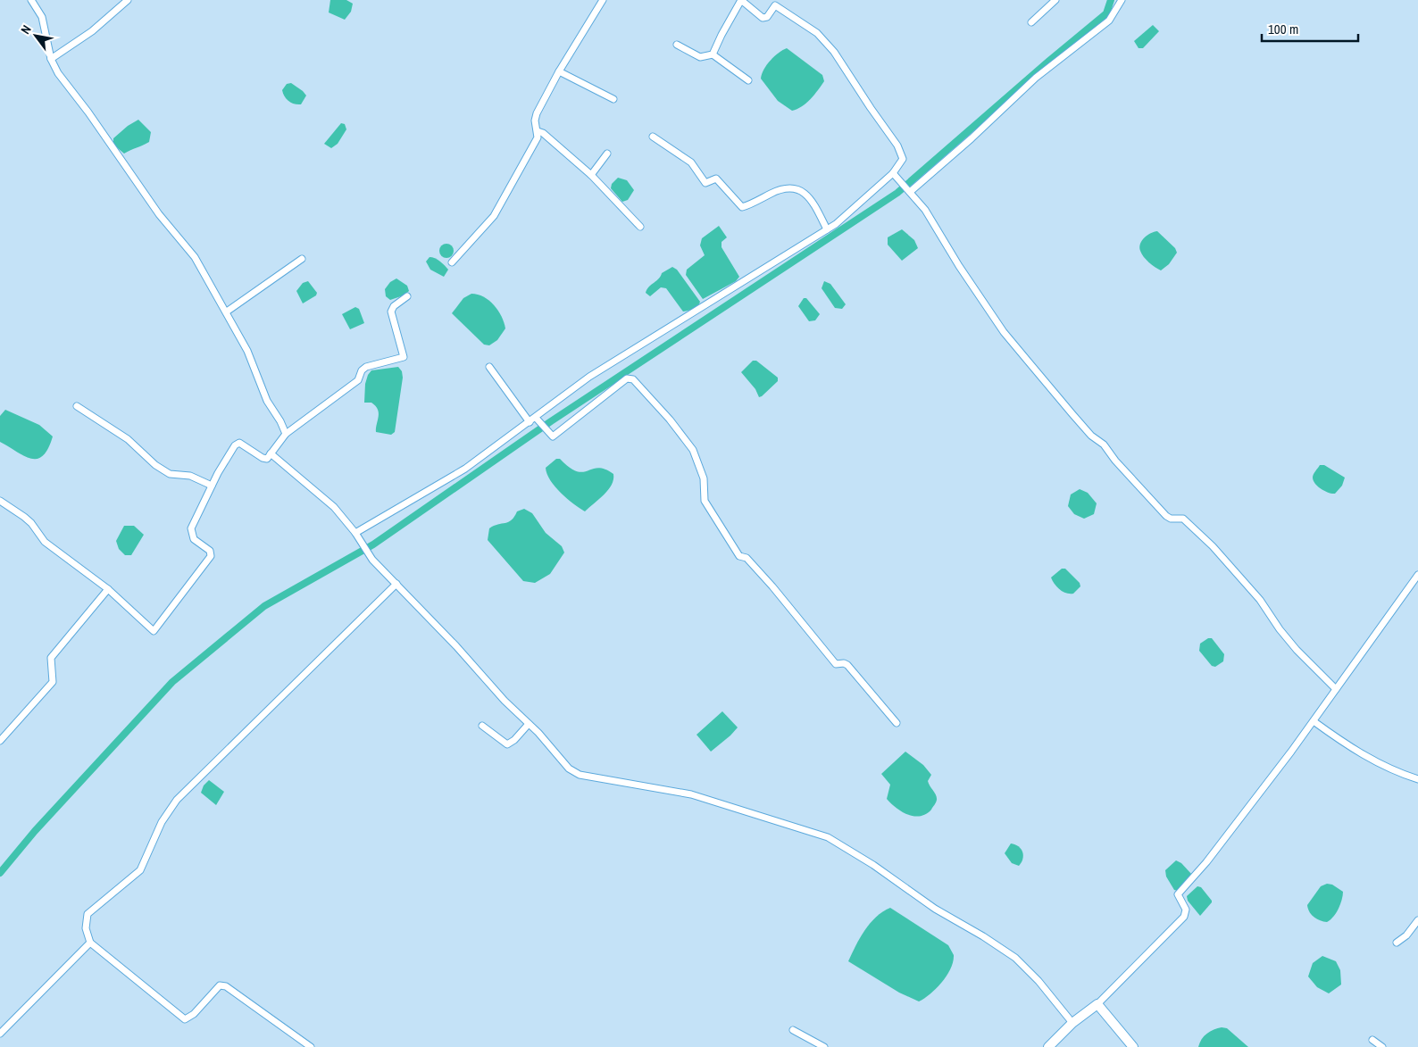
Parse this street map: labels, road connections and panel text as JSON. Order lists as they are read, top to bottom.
{
  "scale_bar": "100 m",
  "north": "top left"
}
